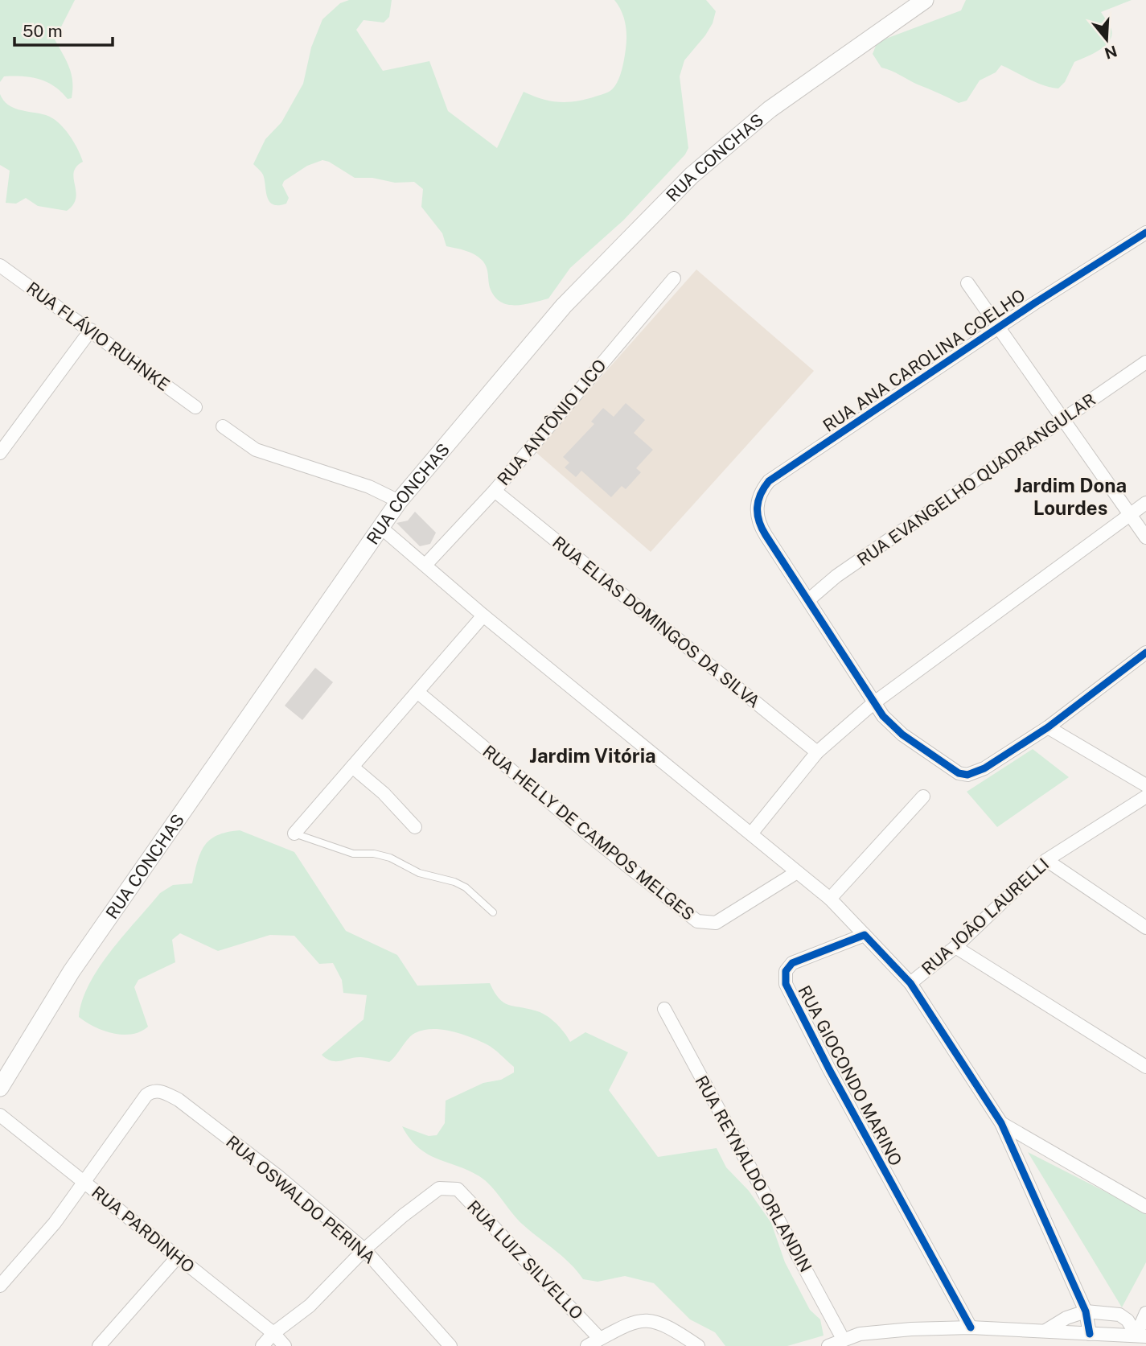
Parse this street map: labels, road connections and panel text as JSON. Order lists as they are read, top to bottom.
{
  "streets": {
    "main road": ["RUA CONCHAS"],
    "street": [
      "RUA FLÁVIO RUHNKE",
      "RUA ANA CAROLINA COELHO",
      "RUA ANTÔNIO LICO",
      "RUA EVANGELHO QUADRANGULAR",
      "RUA ELIAS DOMINGOS DA SILVA",
      "RUA HELLY DE CAMPOS MELGES",
      "RUA JOÃO LAURELLI",
      "RUA GIOCONDO MARINO",
      "RUA REYNALDO ORLANDIN",
      "RUA OSWALDO PERINA",
      "RUA PARDINHO",
      "RUA LUIZ SILVELLO"
    ]
  },
  "crossings": [
    ["RUA ANA CAROLINA COELHO", "RUA EVANGELHO QUADRANGULAR"],
    ["RUA ANTÔNIO LICO", "RUA ELIAS DOMINGOS DA SILVA"],
    ["RUA OSWALDO PERINA", "RUA PARDINHO"],
    ["RUA OSWALDO PERINA", "RUA LUIZ SILVELLO"]
  ],
  "districts": ["Jardim Dona Lourdes", "Jardim Vitória"],
  "scale_bar": "50 m",
  "north": "bottom"
}
